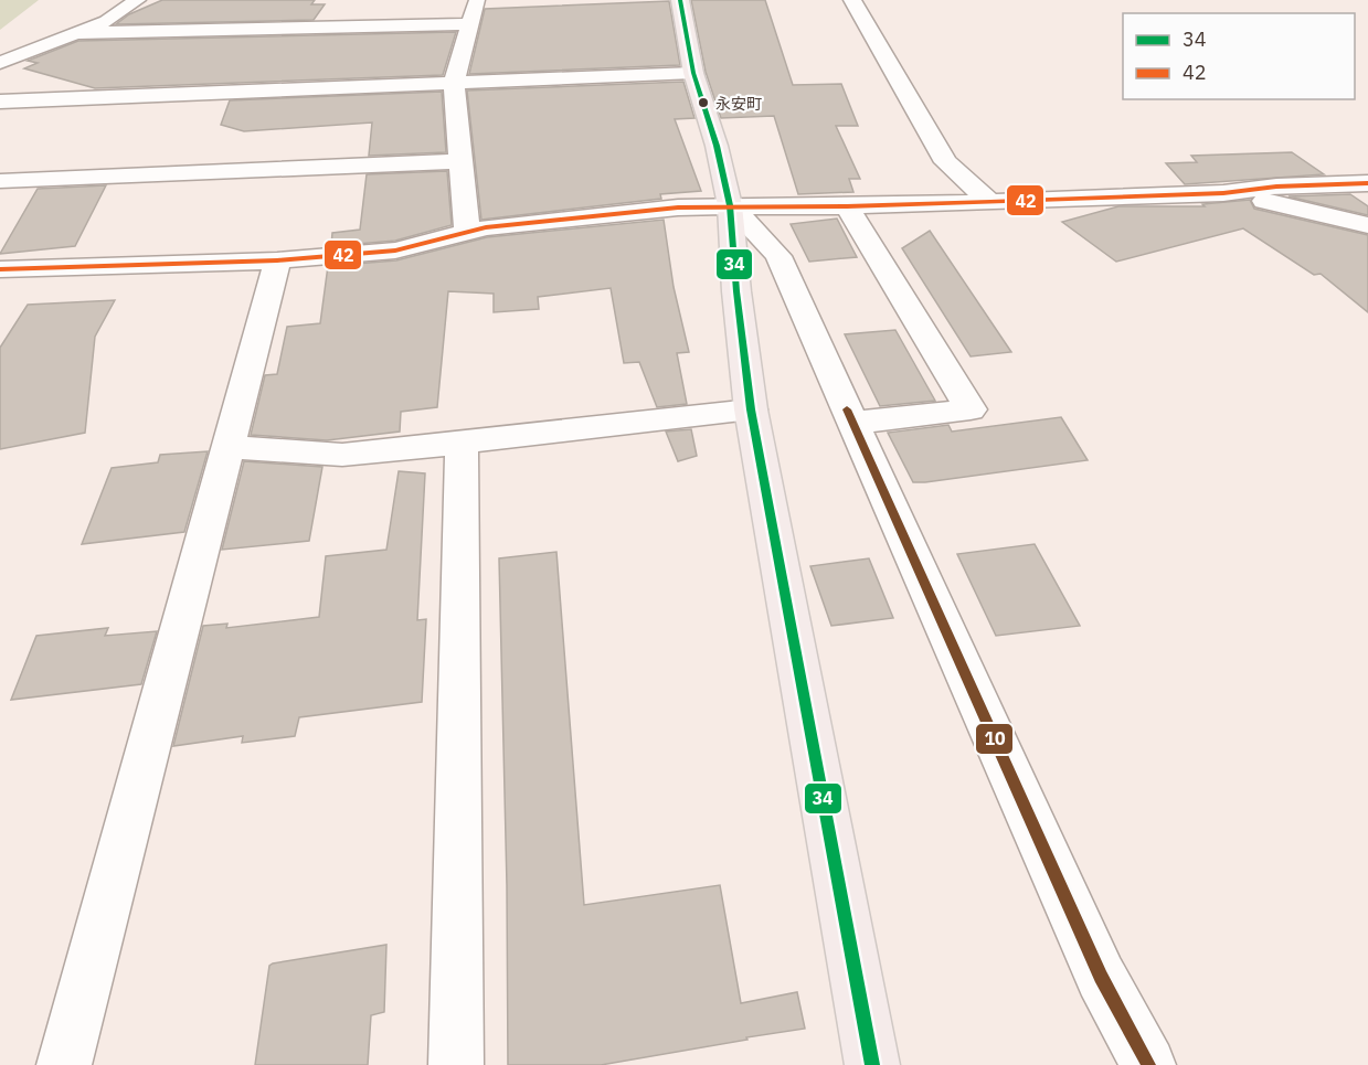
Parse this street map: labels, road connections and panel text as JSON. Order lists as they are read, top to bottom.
{
  "places": ["永安町"],
  "lines": ["transit line 34", "transit line 42", "transit line 10"],
  "legend": ["34", "42"]
}
